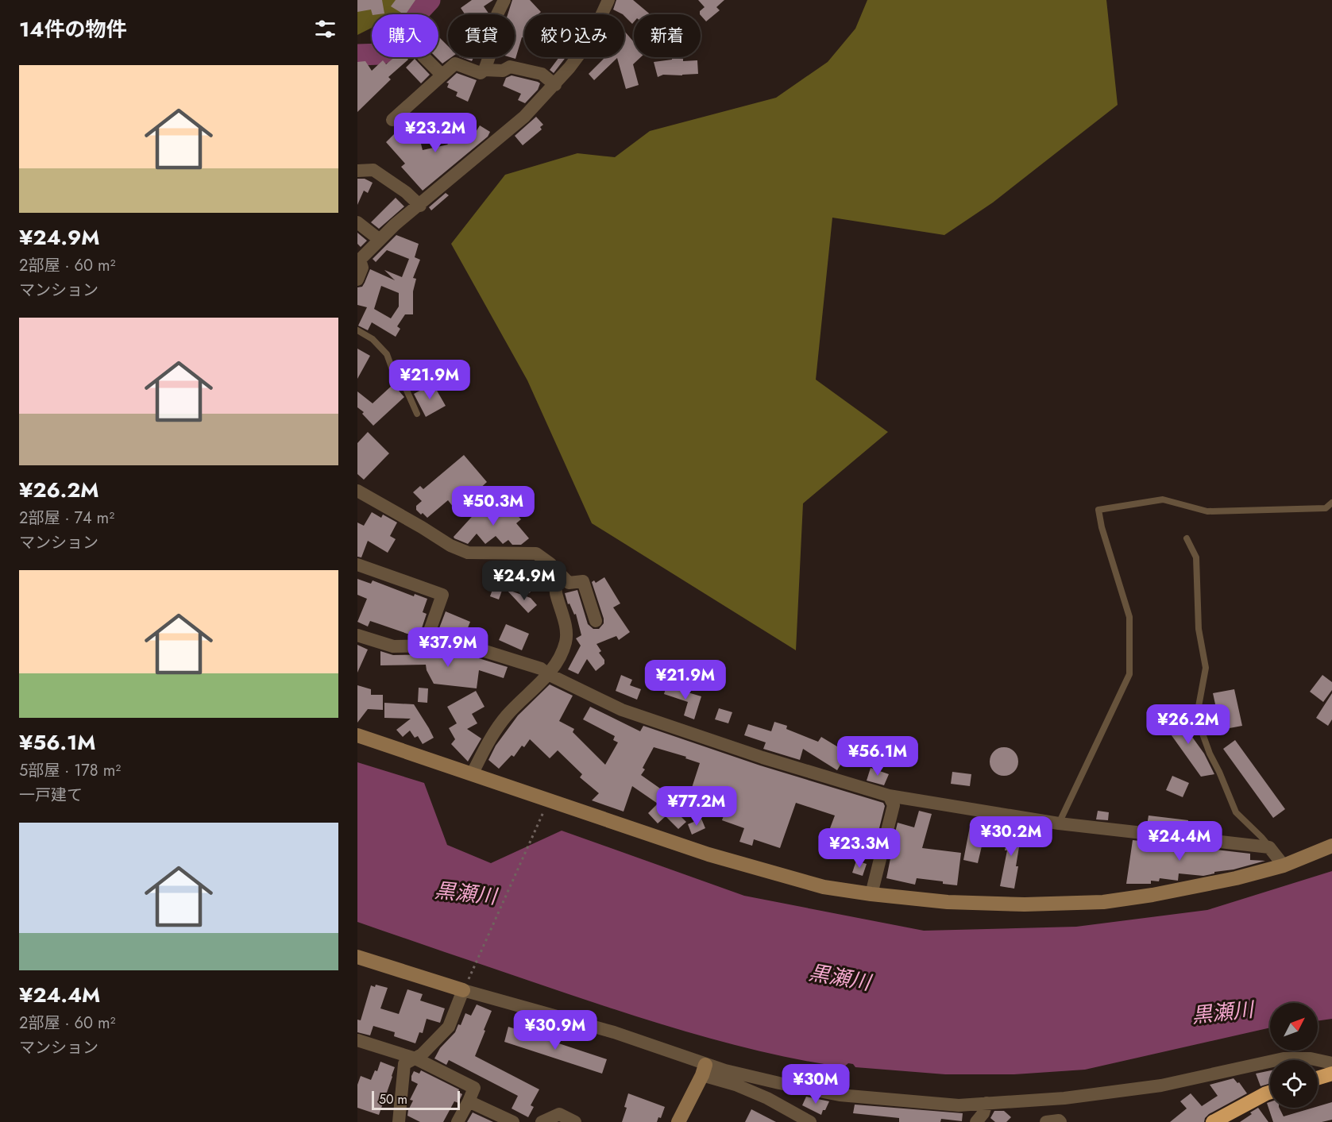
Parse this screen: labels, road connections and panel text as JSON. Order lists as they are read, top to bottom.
{
  "water": ["黒瀬川"],
  "scale_bar": "50 m",
  "north": "top right",
  "page": {
    "heading": "14件の物件",
    "chip": [
      "購入",
      "賃貸",
      "絞り込み",
      "新着"
    ],
    "list": [
      {
        "name": "¥24.9M",
        "note": "2部屋 · 60 m² · マンション"
      },
      {
        "name": "¥26.2M",
        "note": "2部屋 · 74 m² · マンション"
      },
      {
        "name": "¥56.1M",
        "note": "5部屋 · 178 m² · 一戸建て"
      },
      {
        "name": "¥24.4M",
        "note": "2部屋 · 60 m² · マンション"
      }
    ],
    "price": [
      "¥23.2M",
      "¥21.9M",
      "¥50.3M",
      "¥24.9M",
      "¥37.9M",
      "¥21.9M",
      "¥26.2M",
      "¥56.1M",
      "¥77.2M",
      "¥30.2M",
      "¥24.4M",
      "¥23.3M",
      "¥30.9M",
      "¥30M"
    ],
    "scale": "50 m"
  }
}
